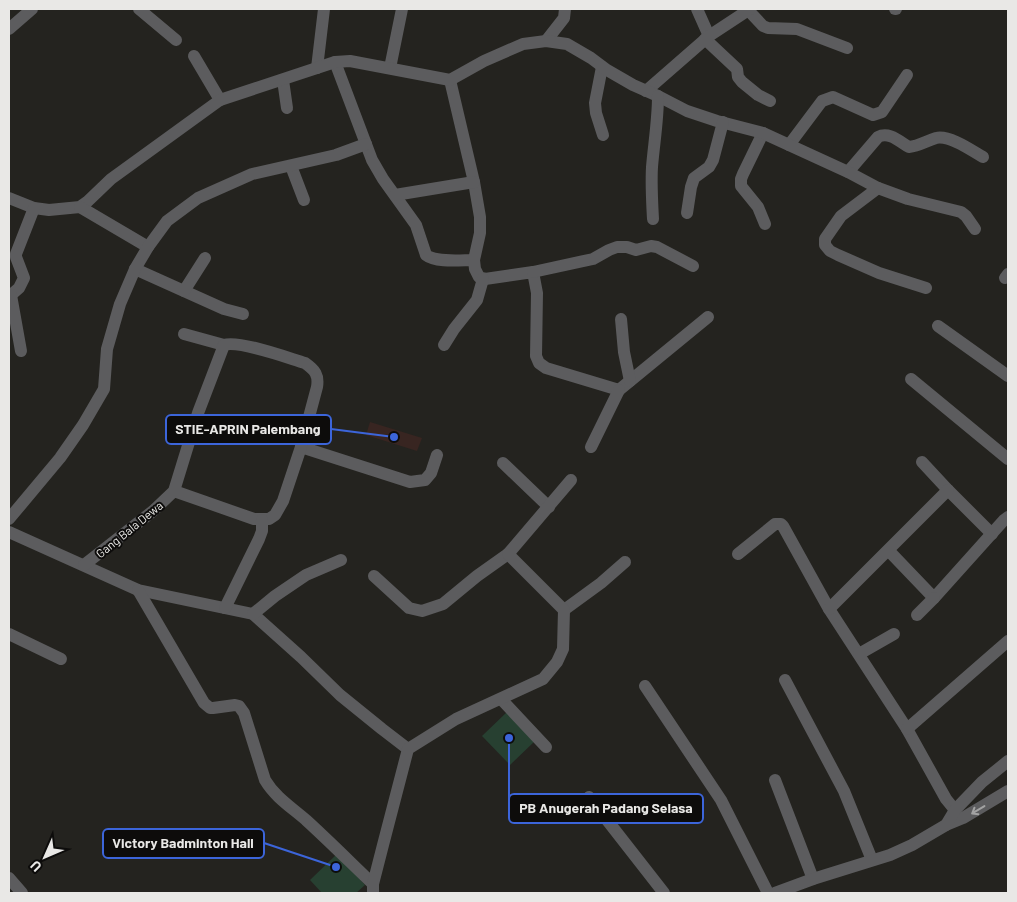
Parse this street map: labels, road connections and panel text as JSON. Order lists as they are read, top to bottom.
{
  "streets": {
    "street": ["Gang Bala Dewa"]
  },
  "places": ["STIE-APRIN Palembang", "PB Anugerah Padang Selasa", "Victory Badminton Hall"],
  "north": "bottom left"
}
